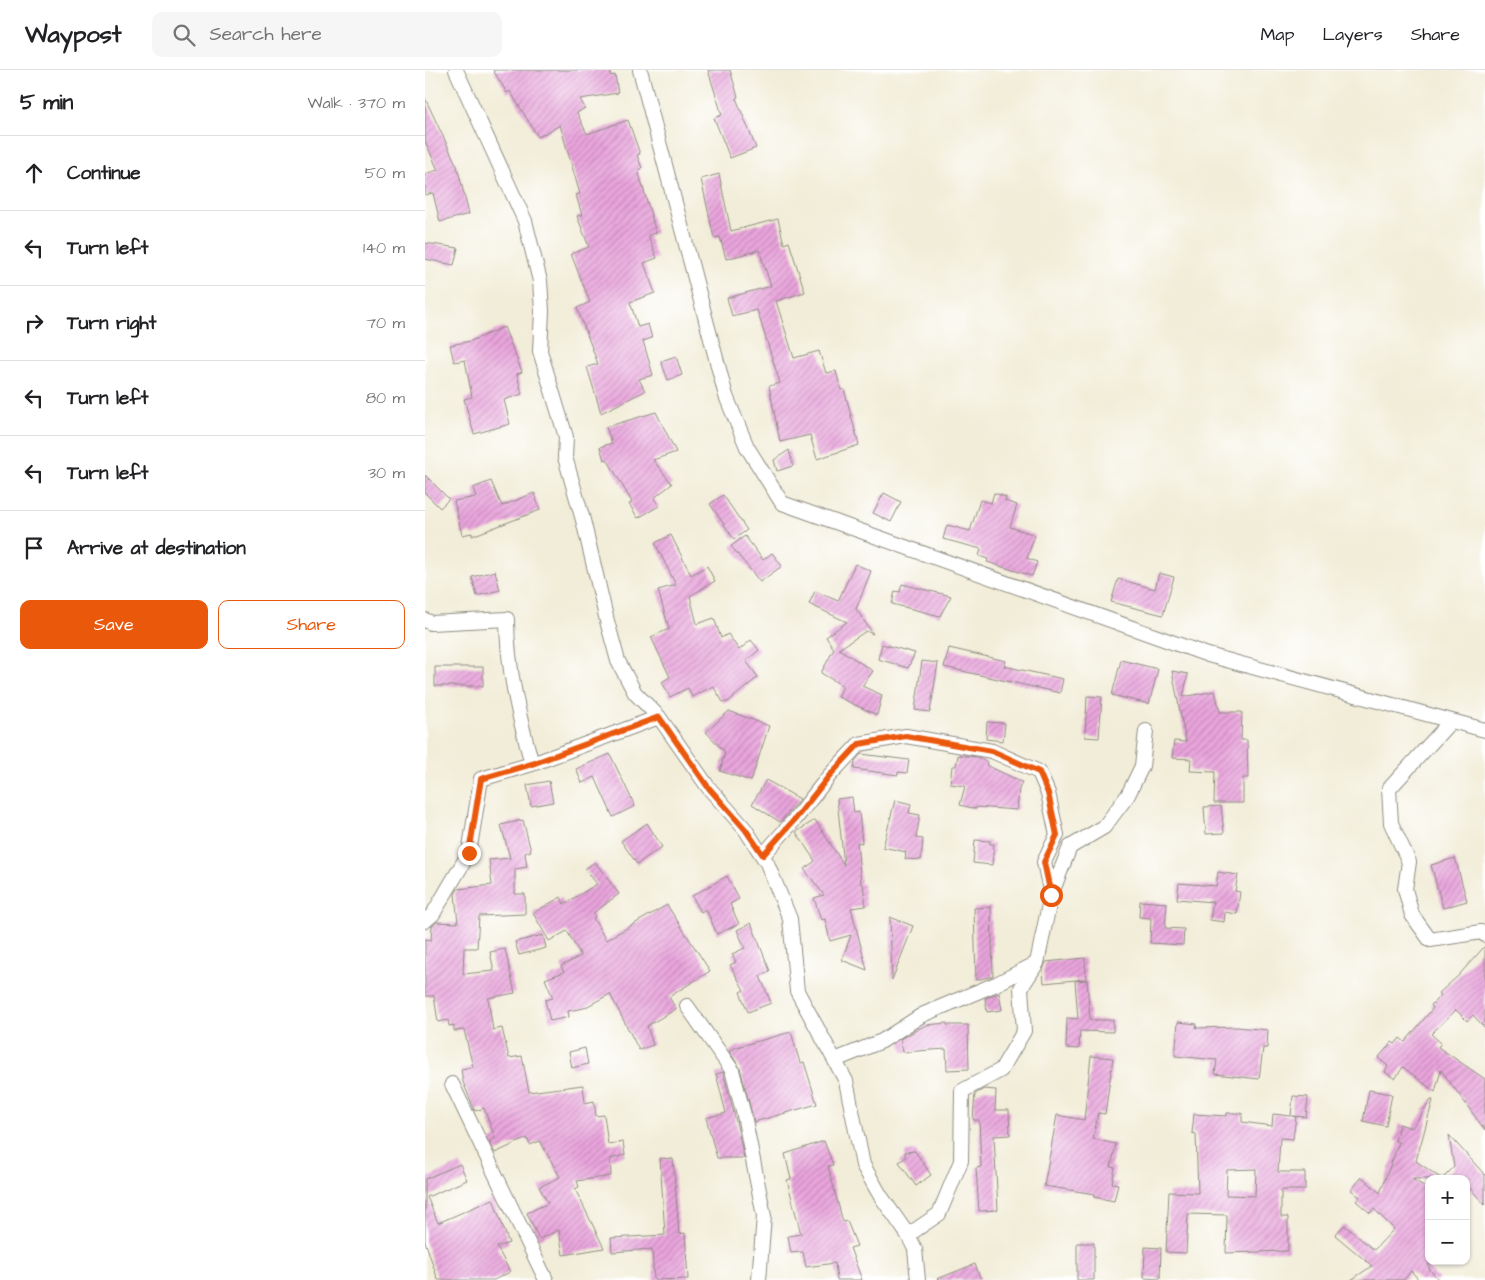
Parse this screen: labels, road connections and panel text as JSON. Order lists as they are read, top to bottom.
{
  "page": {
    "header": "Waypost",
    "search": "Search here",
    "nav": ["Map", "Layers", "Share"],
    "heading": ["5 min", "Walk · 370 m"],
    "list": [
      ["Continue", "50 m"],
      ["Turn left", "140 m"],
      ["Turn right", "70 m"],
      ["Turn left", "80 m"],
      ["Turn left", "30 m"],
      "Arrive at destination"
    ],
    "buttons": ["Save", "Share"],
    "map_buttons": ["+", "−"]
  }
}
